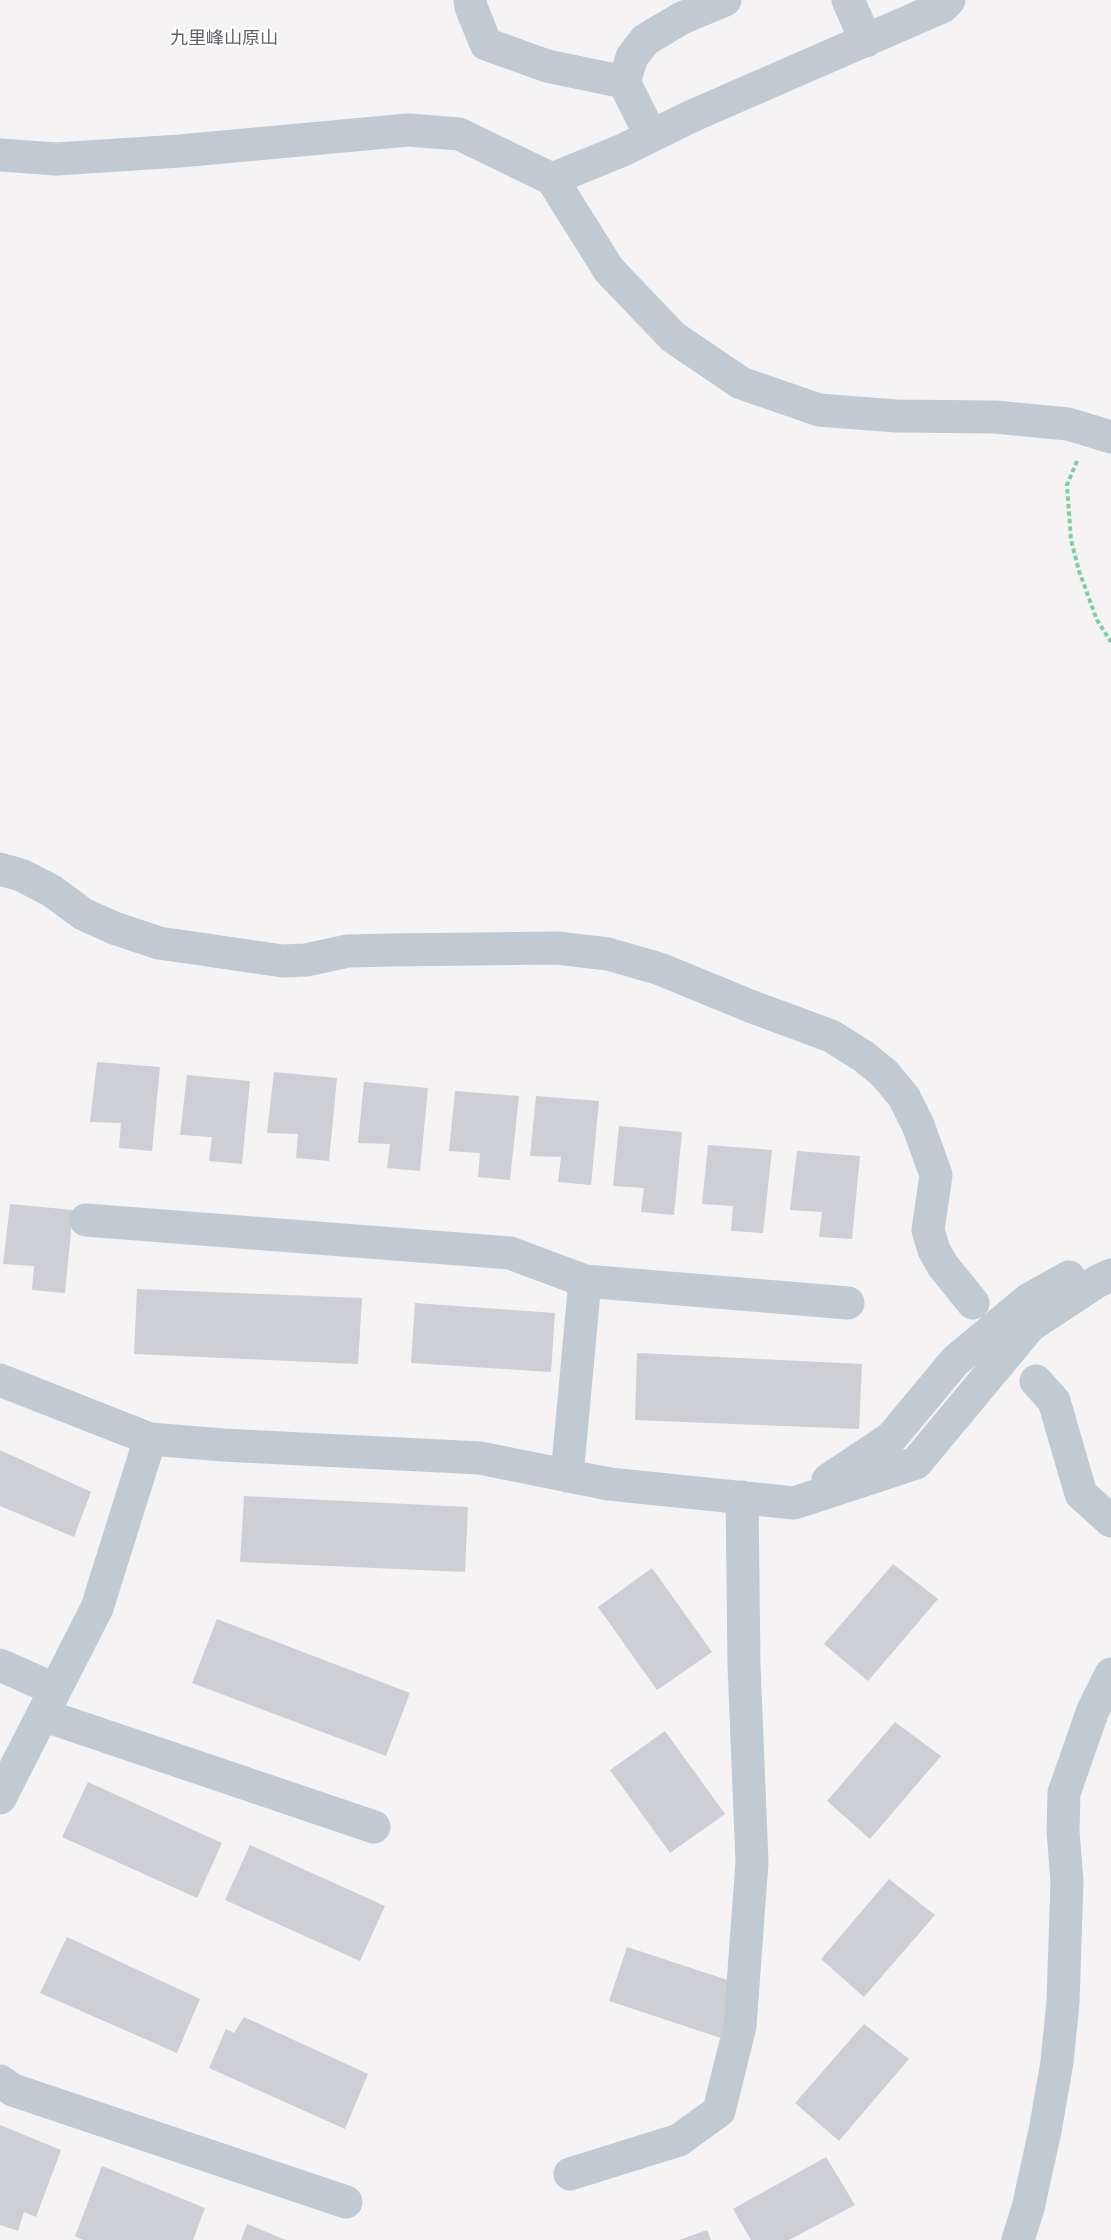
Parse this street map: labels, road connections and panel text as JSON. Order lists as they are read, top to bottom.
{
  "districts": ["九里峰山原山"]
}
